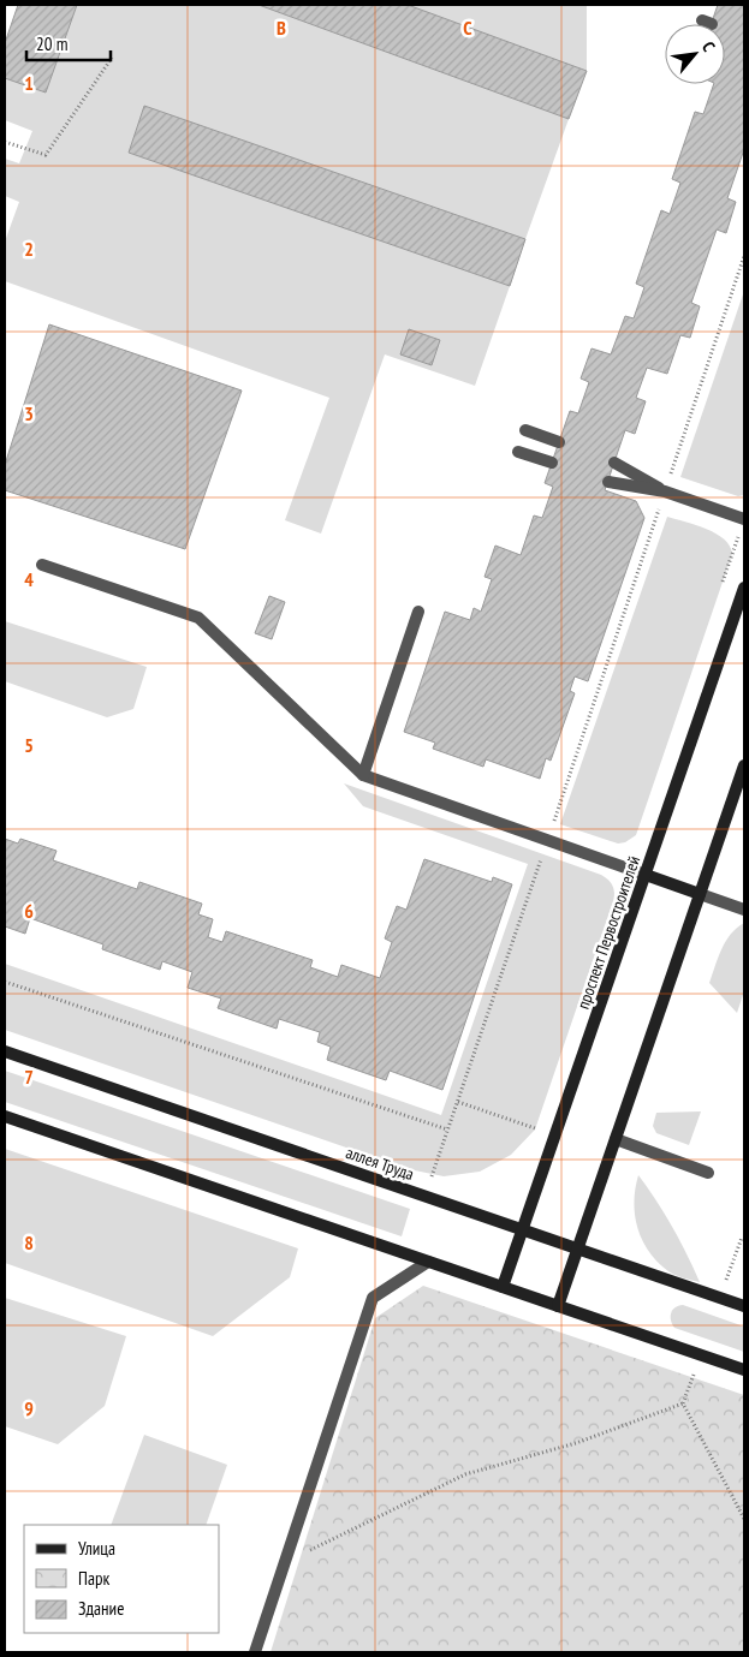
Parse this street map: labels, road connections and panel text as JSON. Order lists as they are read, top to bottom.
{
  "streets": {
    "main road": ["проспект Первостроителей", "аллея Труда"]
  },
  "crossings": [
    ["проспект Первостроителей", "аллея Труда"]
  ],
  "legend": ["Улица", "Парк", "Здание"],
  "scale_bar": "20 m",
  "north": "top right",
  "grid": {
    "columns": ["B", "C"],
    "rows": [
      "1",
      "2",
      "3",
      "4",
      "5",
      "6",
      "7",
      "8",
      "9"
    ]
  }
}
